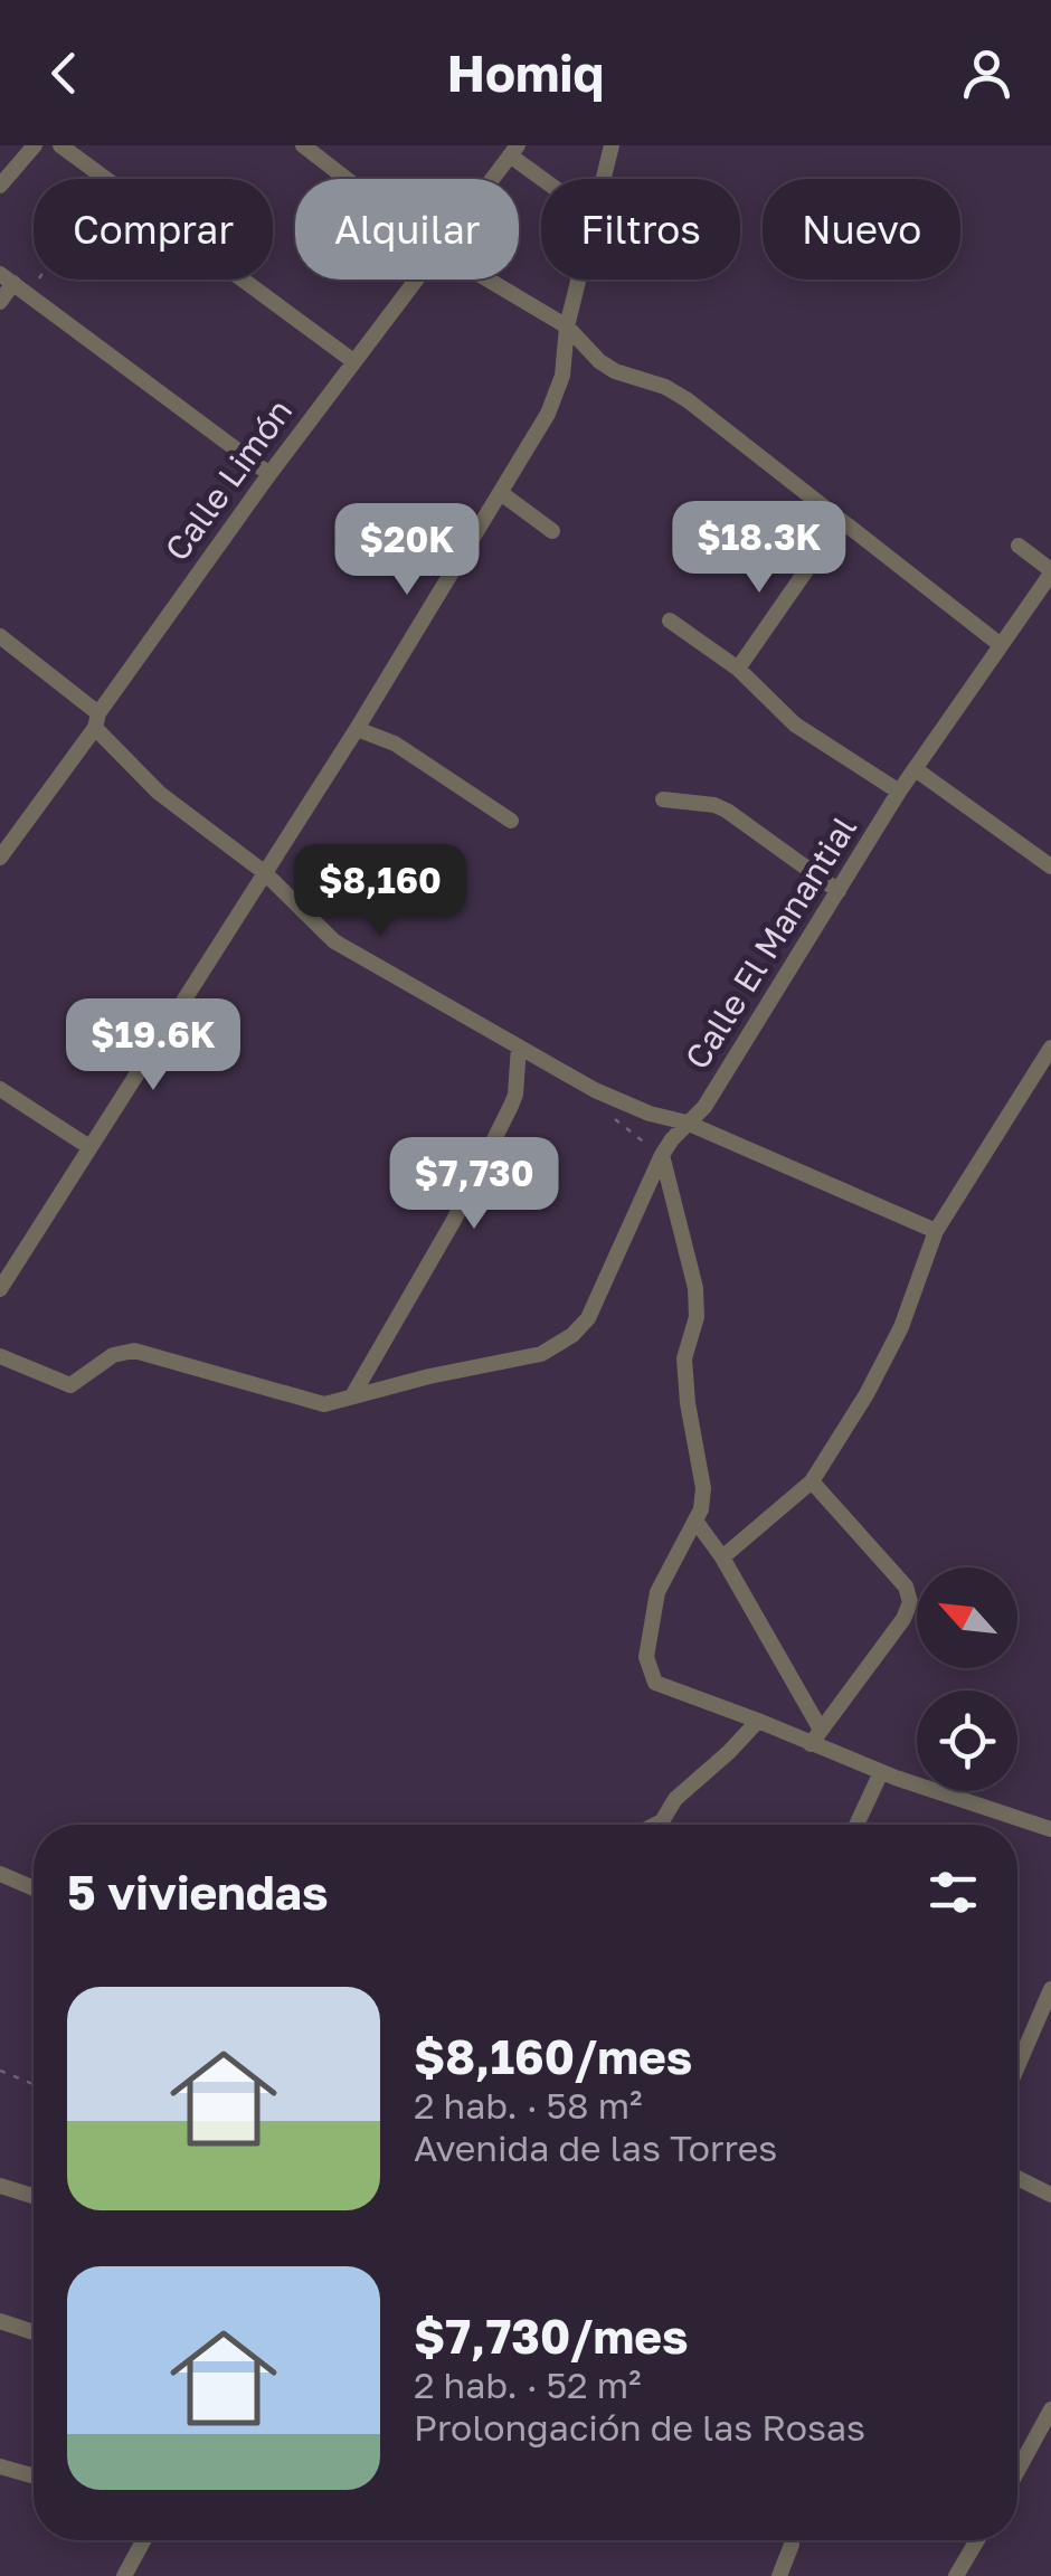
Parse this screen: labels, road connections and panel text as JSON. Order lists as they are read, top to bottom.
{
  "streets": {
    "street": ["Calle Limón", "Calle El Manantial"]
  },
  "north": "top left",
  "page": {
    "header": "Homiq",
    "chip": [
      "Comprar",
      "Alquilar",
      "Filtros",
      "Nuevo"
    ],
    "price": [
      "$18.3K",
      "$20K",
      "$8,160",
      "$19.6K",
      "$7,730"
    ],
    "heading": "5 viviendas",
    "list": [
      {
        "name": "$8,160/mes",
        "note": "2 hab. · 58 m² · Avenida de las Torres"
      },
      {
        "name": "$7,730/mes",
        "note": "2 hab. · 52 m² · Prolongación de las Rosas"
      }
    ]
  }
}
